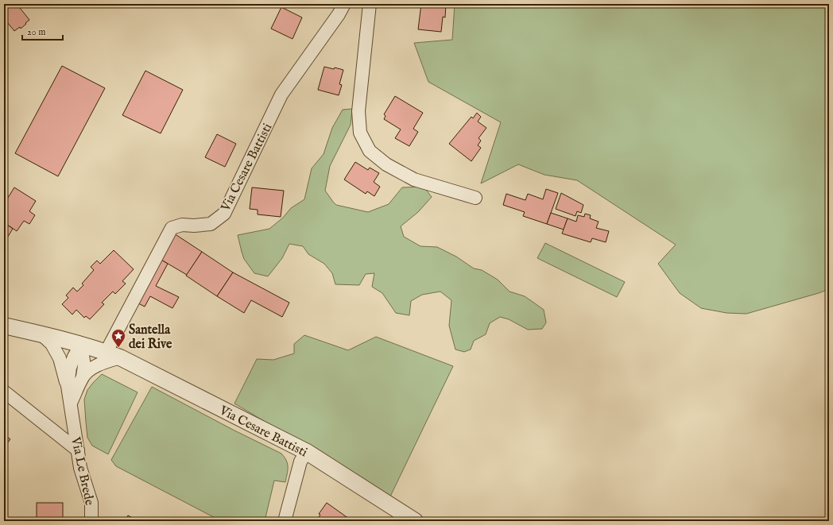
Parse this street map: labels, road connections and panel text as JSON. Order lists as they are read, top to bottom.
{
  "streets": {
    "street": ["Via Cesare Battisti", "Via Le Brede"]
  },
  "crossings": [
    ["Via Cesare Battisti", "Via Le Brede"]
  ],
  "places": {
    "place": ["Santella dei Rive"]
  },
  "scale_bar": "20 m"
}
